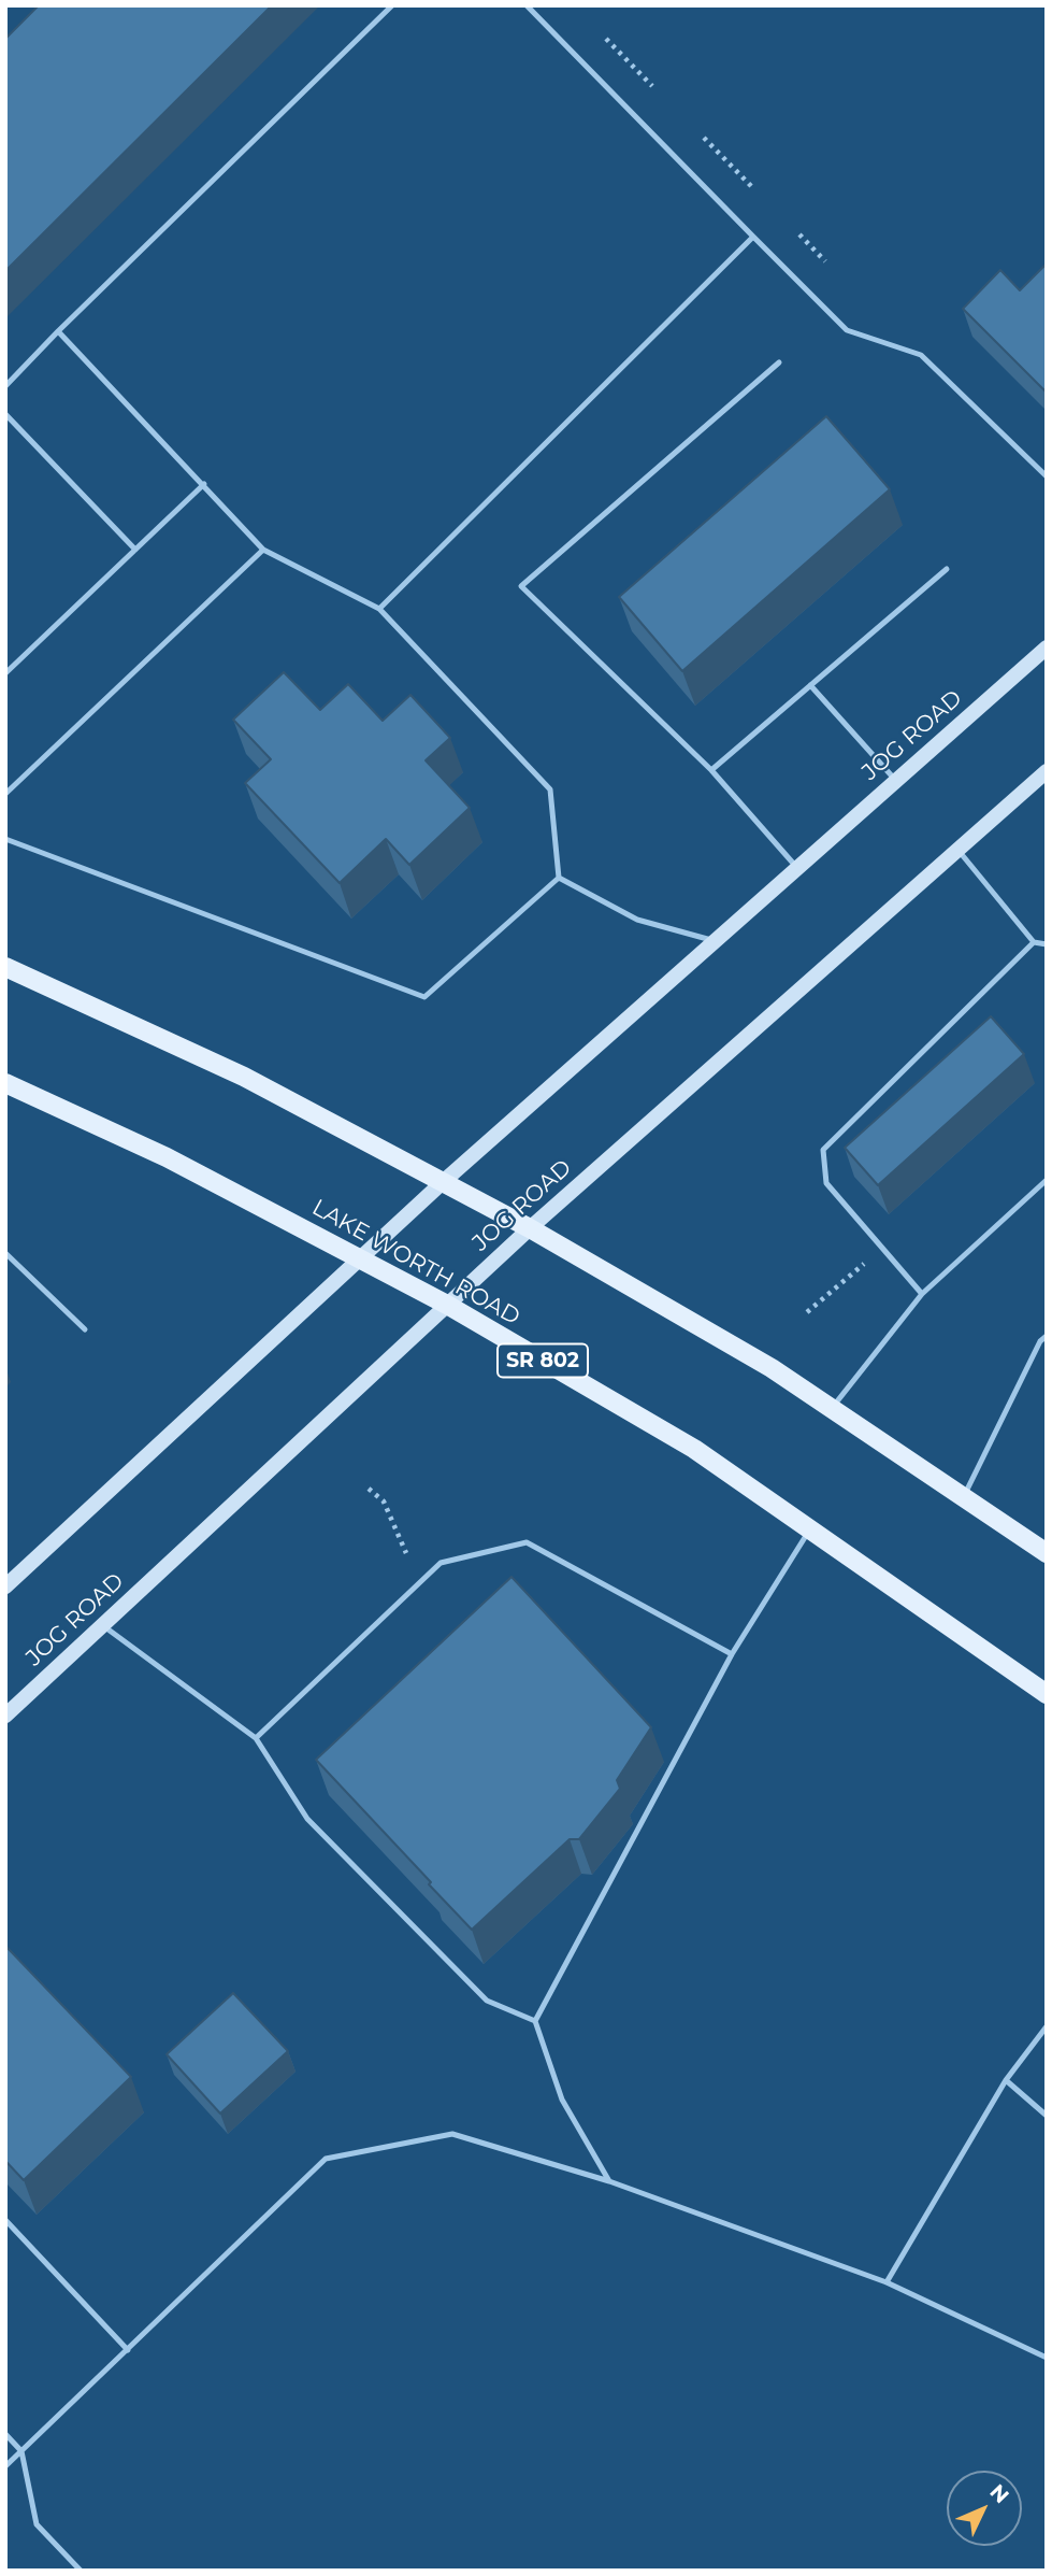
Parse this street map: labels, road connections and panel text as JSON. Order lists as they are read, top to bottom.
{
  "streets": {
    "main road": ["JOG ROAD", "LAKE WORTH ROAD", "SR 802"]
  },
  "crossings": [
    ["JOG ROAD", "LAKE WORTH ROAD"]
  ],
  "north": "top right"
}
